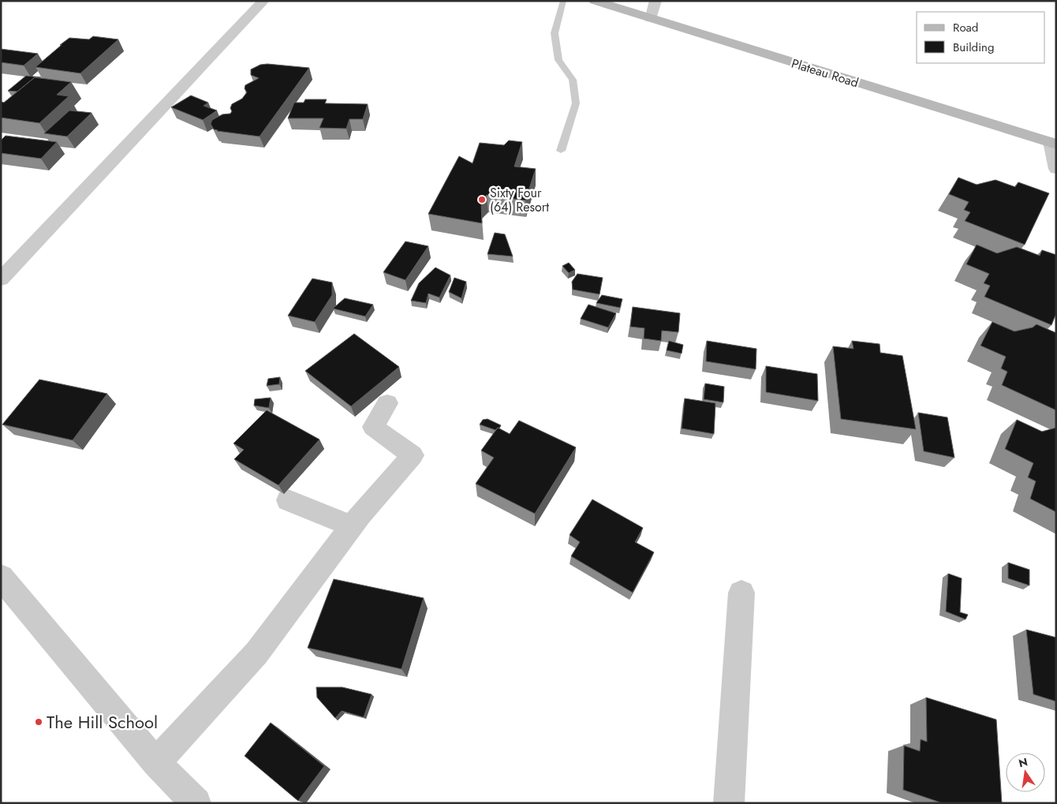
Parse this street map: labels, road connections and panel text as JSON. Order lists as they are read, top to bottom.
{
  "streets": {
    "street": ["Plateau Road"]
  },
  "places": ["Sixty Four (64) Resort", "The Hill School"],
  "legend": ["Road", "Building"],
  "north": "top"
}
